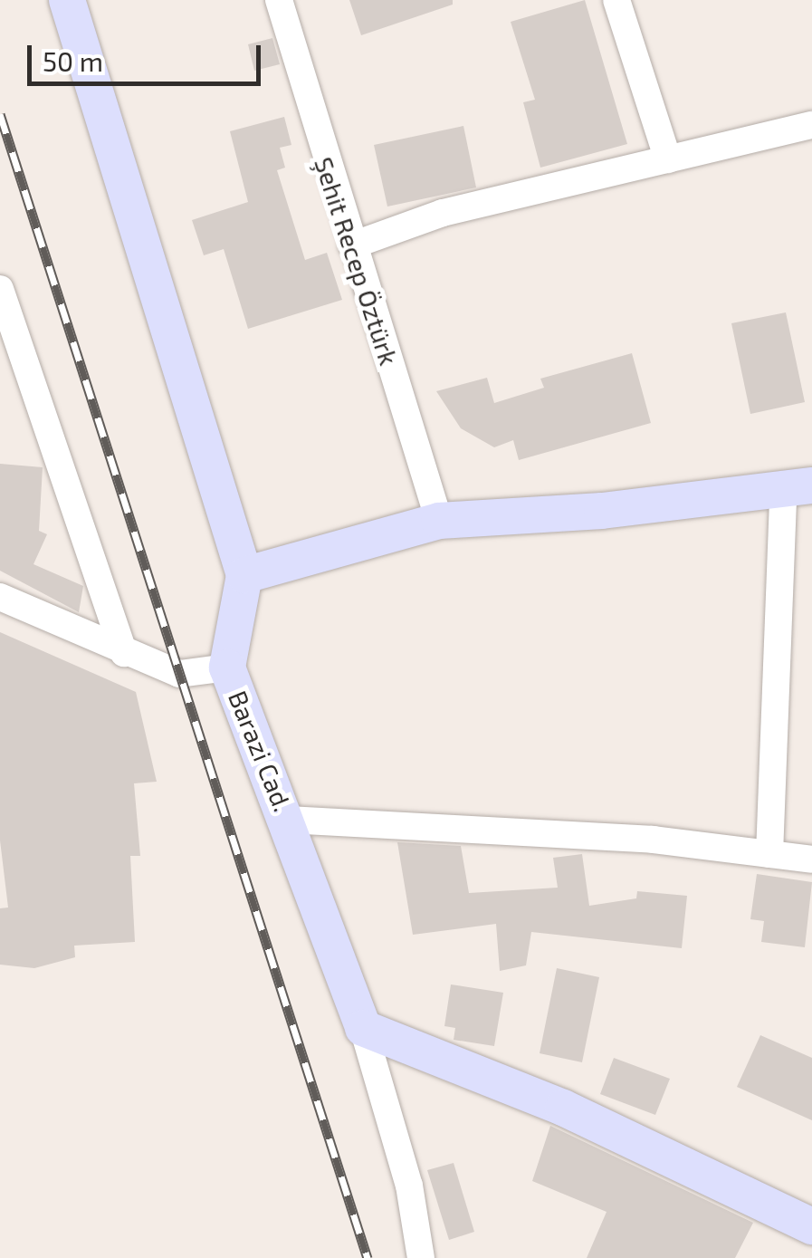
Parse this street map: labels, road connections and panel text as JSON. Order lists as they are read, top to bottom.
{
  "streets": {
    "street": ["Şehit Recep Öztürk", "Barazi Cad."]
  },
  "scale_bar": "50 m"
}
